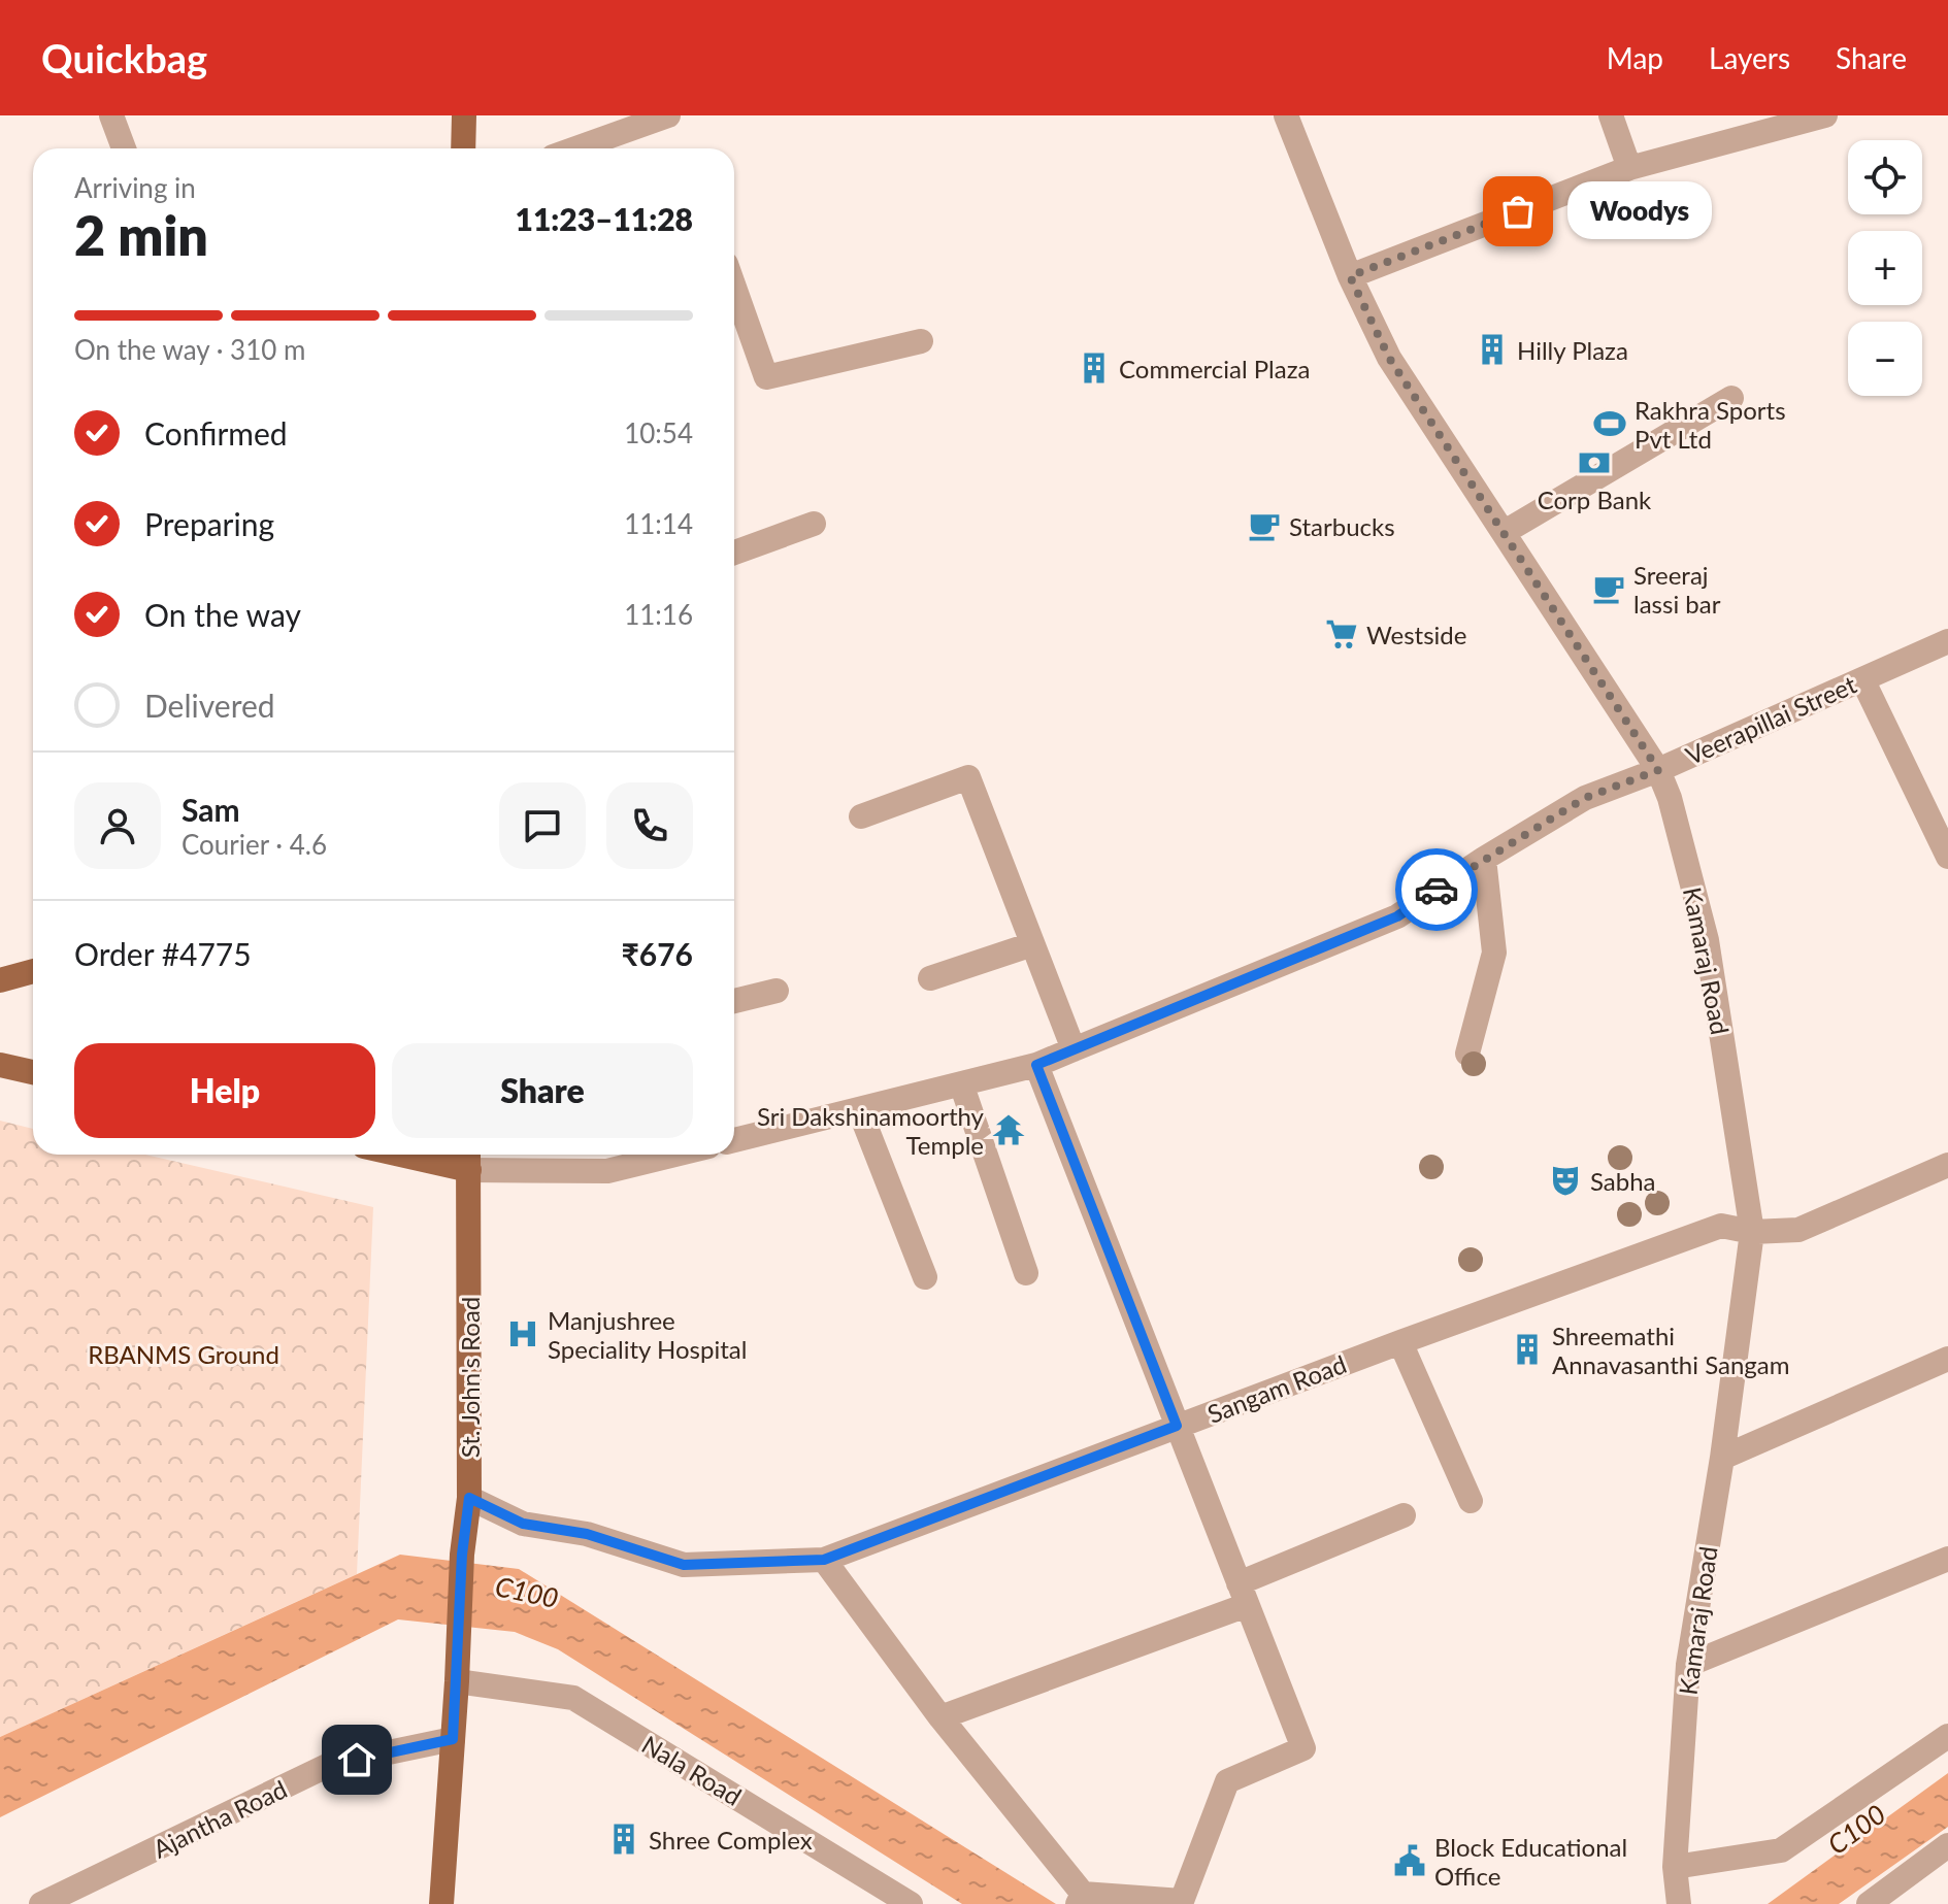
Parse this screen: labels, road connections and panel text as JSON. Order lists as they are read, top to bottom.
{
  "streets": {
    "main road": ["St. John's Road"],
    "street": [
      "Veerapillai Street",
      "Kamaraj Road",
      "Sangam Road",
      "Nala Road",
      "Ajantha Road"
    ]
  },
  "crossings": [
    ["Veerapillai Street", "Kamaraj Road"],
    ["Kamaraj Road", "Sangam Road"],
    ["St. John's Road", "Sangam Road"],
    ["St. John's Road", "Nala Road"],
    ["St. John's Road", "Ajantha Road"]
  ],
  "water": ["C100"],
  "parks": ["RBANMS Ground"],
  "places": {
    "other": ["Woodys"],
    "building": [
      "Hilly Plaza",
      "Commercial Plaza",
      "Shreemathi Annavasanthi Sangam",
      "Shree Complex"
    ],
    "sports": ["Rakhra Sports Pvt Ltd"],
    "bank": ["Corp Bank"],
    "cafe": ["Starbucks", "Sreeraj lassi bar"],
    "supermarket": ["Westside"],
    "temple": ["Sri Dakshinamoorthy Temple"],
    "theatre": ["Sabha"],
    "hospital": ["Manjushree Speciality Hospital"],
    "public building": ["Block Educational Office"]
  },
  "page": {
    "header": "Quickbag",
    "nav": ["Map", "Layers", "Share"],
    "map_buttons": ["+", "−"],
    "heading": ["2 min", "Arriving in", "11:23–11:28"],
    "panel": [
      "Sam",
      "Courier · 4.6",
      "Order #4775",
      "₹676"
    ],
    "bubble": "Woodys",
    "bar": "On the way · 310 m",
    "list": [
      ["Confirmed", "10:54"],
      ["Preparing", "11:14"],
      ["On the way", "11:16"],
      "Delivered"
    ],
    "buttons": ["Help", "Share"]
  }
}
